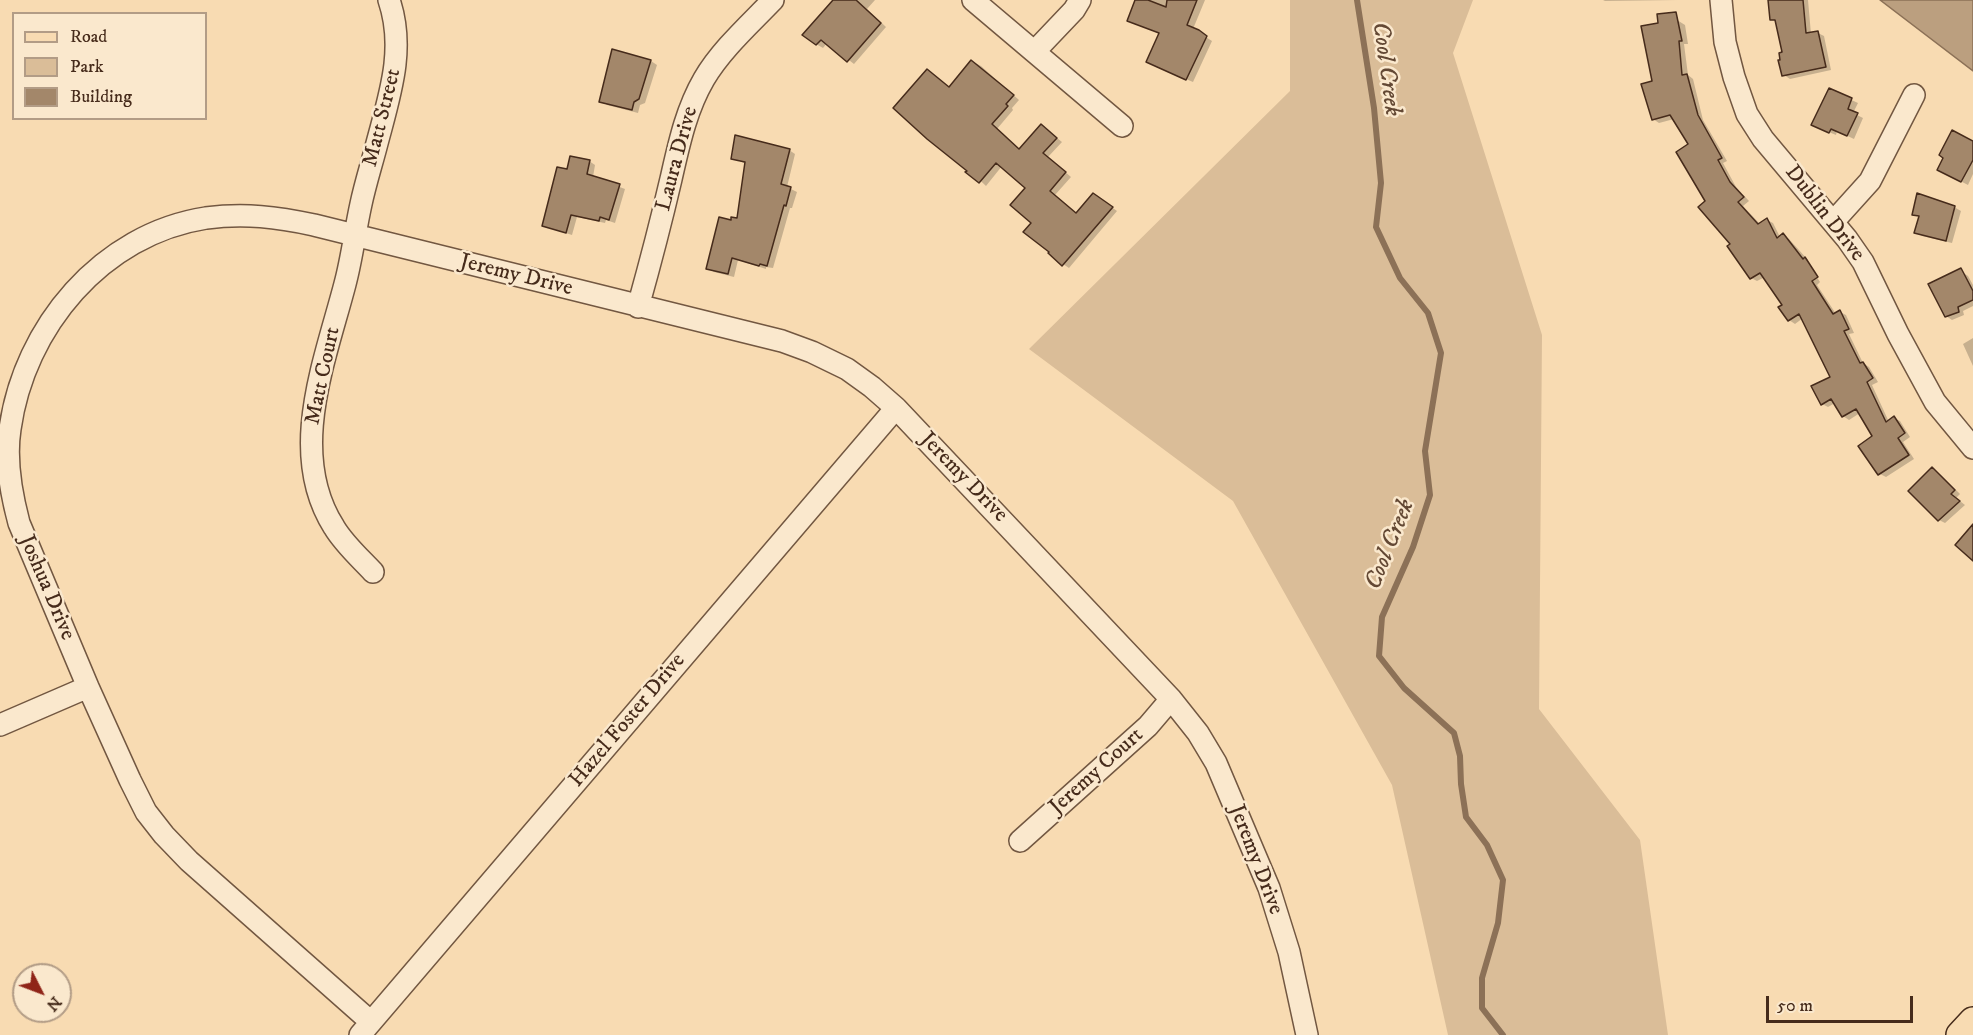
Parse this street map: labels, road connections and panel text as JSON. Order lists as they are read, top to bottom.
{
  "streets": {
    "street": [
      "Matt Street",
      "Laura Drive",
      "Dublin Drive",
      "Jeremy Drive",
      "Matt Court",
      "Joshua Drive",
      "Hazel Foster Drive",
      "Jeremy Court"
    ]
  },
  "crossings": [
    ["Matt Street", "Jeremy Drive"],
    ["Matt Street", "Matt Court"],
    ["Matt Street", "Joshua Drive"],
    ["Laura Drive", "Jeremy Drive"],
    ["Jeremy Drive", "Matt Court"],
    ["Jeremy Drive", "Joshua Drive"],
    ["Jeremy Drive", "Hazel Foster Drive"],
    ["Jeremy Drive", "Jeremy Court"],
    ["Matt Court", "Joshua Drive"],
    ["Joshua Drive", "Hazel Foster Drive"]
  ],
  "water": ["Cool Creek"],
  "legend": ["Road", "Park", "Building"],
  "scale_bar": "50 m",
  "north": "bottom right"
}
